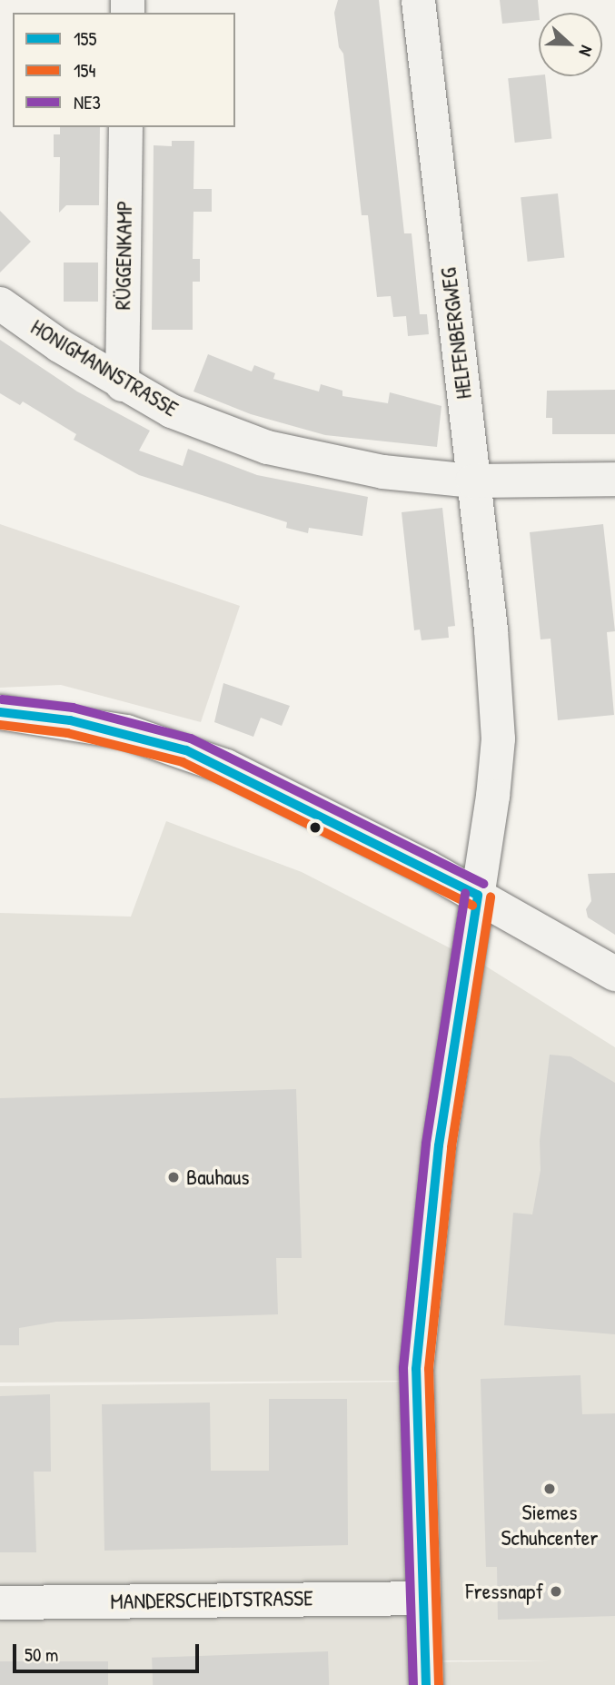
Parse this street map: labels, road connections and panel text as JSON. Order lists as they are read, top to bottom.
{
  "streets": {
    "street": [
      "RÜGGENKAMP",
      "HELFENBERGWEG",
      "HONIGMANNSTRASSE",
      "MANDERSCHEIDTSTRASSE"
    ]
  },
  "crossings": [
    ["RÜGGENKAMP", "HONIGMANNSTRASSE"],
    ["HELFENBERGWEG", "HONIGMANNSTRASSE"],
    ["HELFENBERGWEG", "MANDERSCHEIDTSTRASSE"]
  ],
  "places": ["Bauhaus", "Siemes Schuhcenter", "Fressnapf"],
  "lines": ["transit line NE3", "transit line 155", "transit line 154"],
  "legend": ["155", "154", "NE3"],
  "scale_bar": "50 m",
  "north": "right"
}
